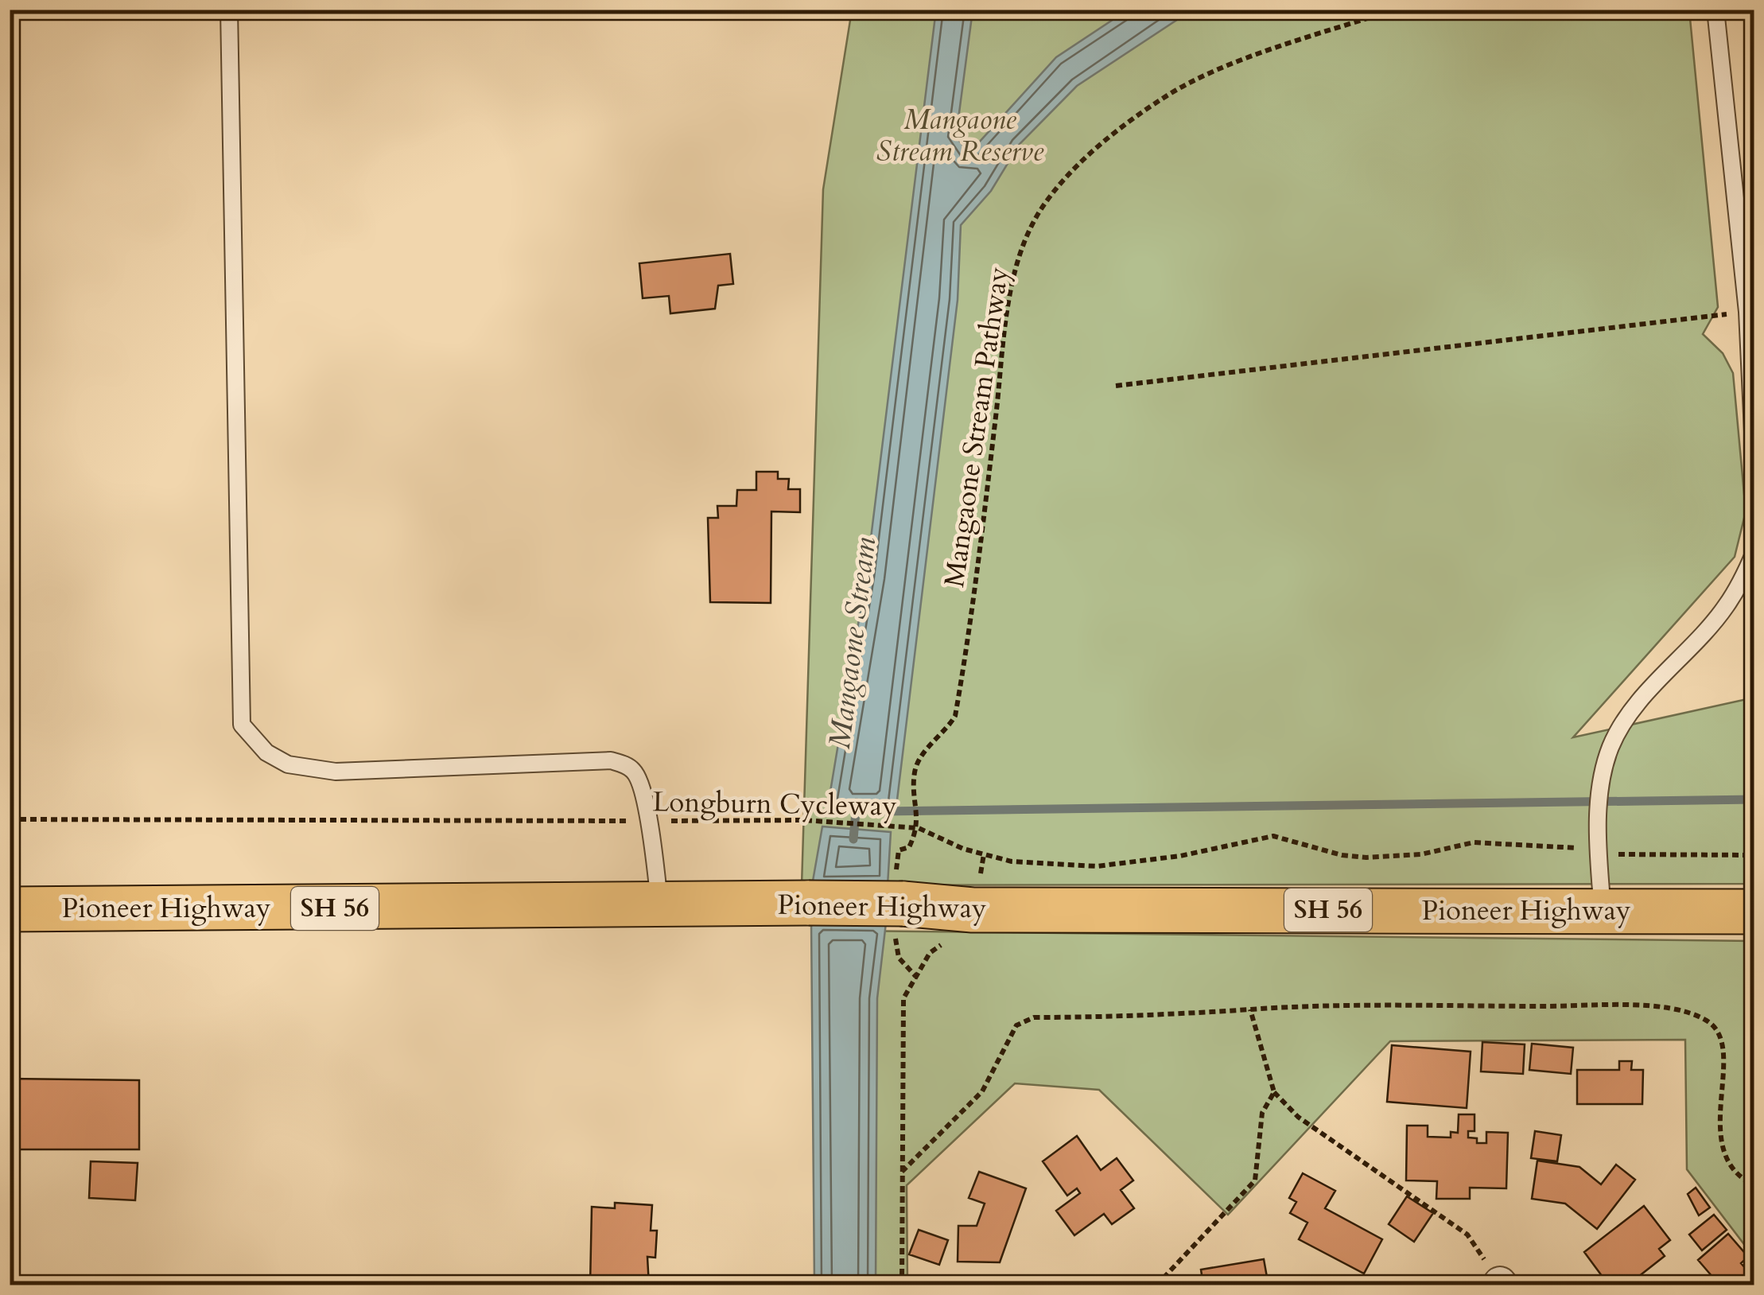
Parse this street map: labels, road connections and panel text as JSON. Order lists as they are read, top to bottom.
{
  "streets": {
    "main road": ["Pioneer Highway", "SH 56"],
    "path": ["Mangaone Stream Pathway", "Longburn Cycleway"]
  },
  "crossings": [
    ["Mangaone Stream Pathway", "Longburn Cycleway"]
  ],
  "water": ["Mangaone Stream"],
  "parks": ["Mangaone Stream Reserve"]
}
